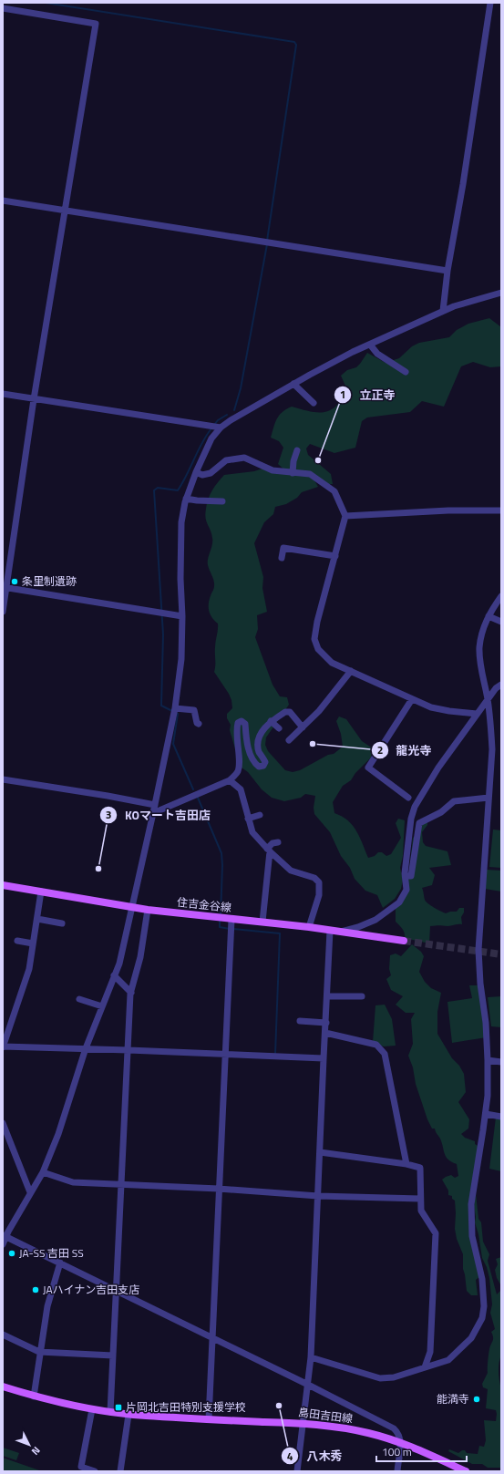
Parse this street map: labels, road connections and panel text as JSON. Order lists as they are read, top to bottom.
{
  "streets": {
    "main road": ["住吉金谷線", "島田吉田線"]
  },
  "places": {
    "other": [
      "立正寺",
      "条里制遺跡",
      "龍光寺",
      "KOマート吉田店",
      "JA-SS 吉田 SS",
      "JAハイナン吉田支店",
      "能満寺",
      "八木秀"
    ],
    "transit": ["片岡北吉田特別支援学校"]
  },
  "scale_bar": "100 m",
  "north": "bottom right"
}
